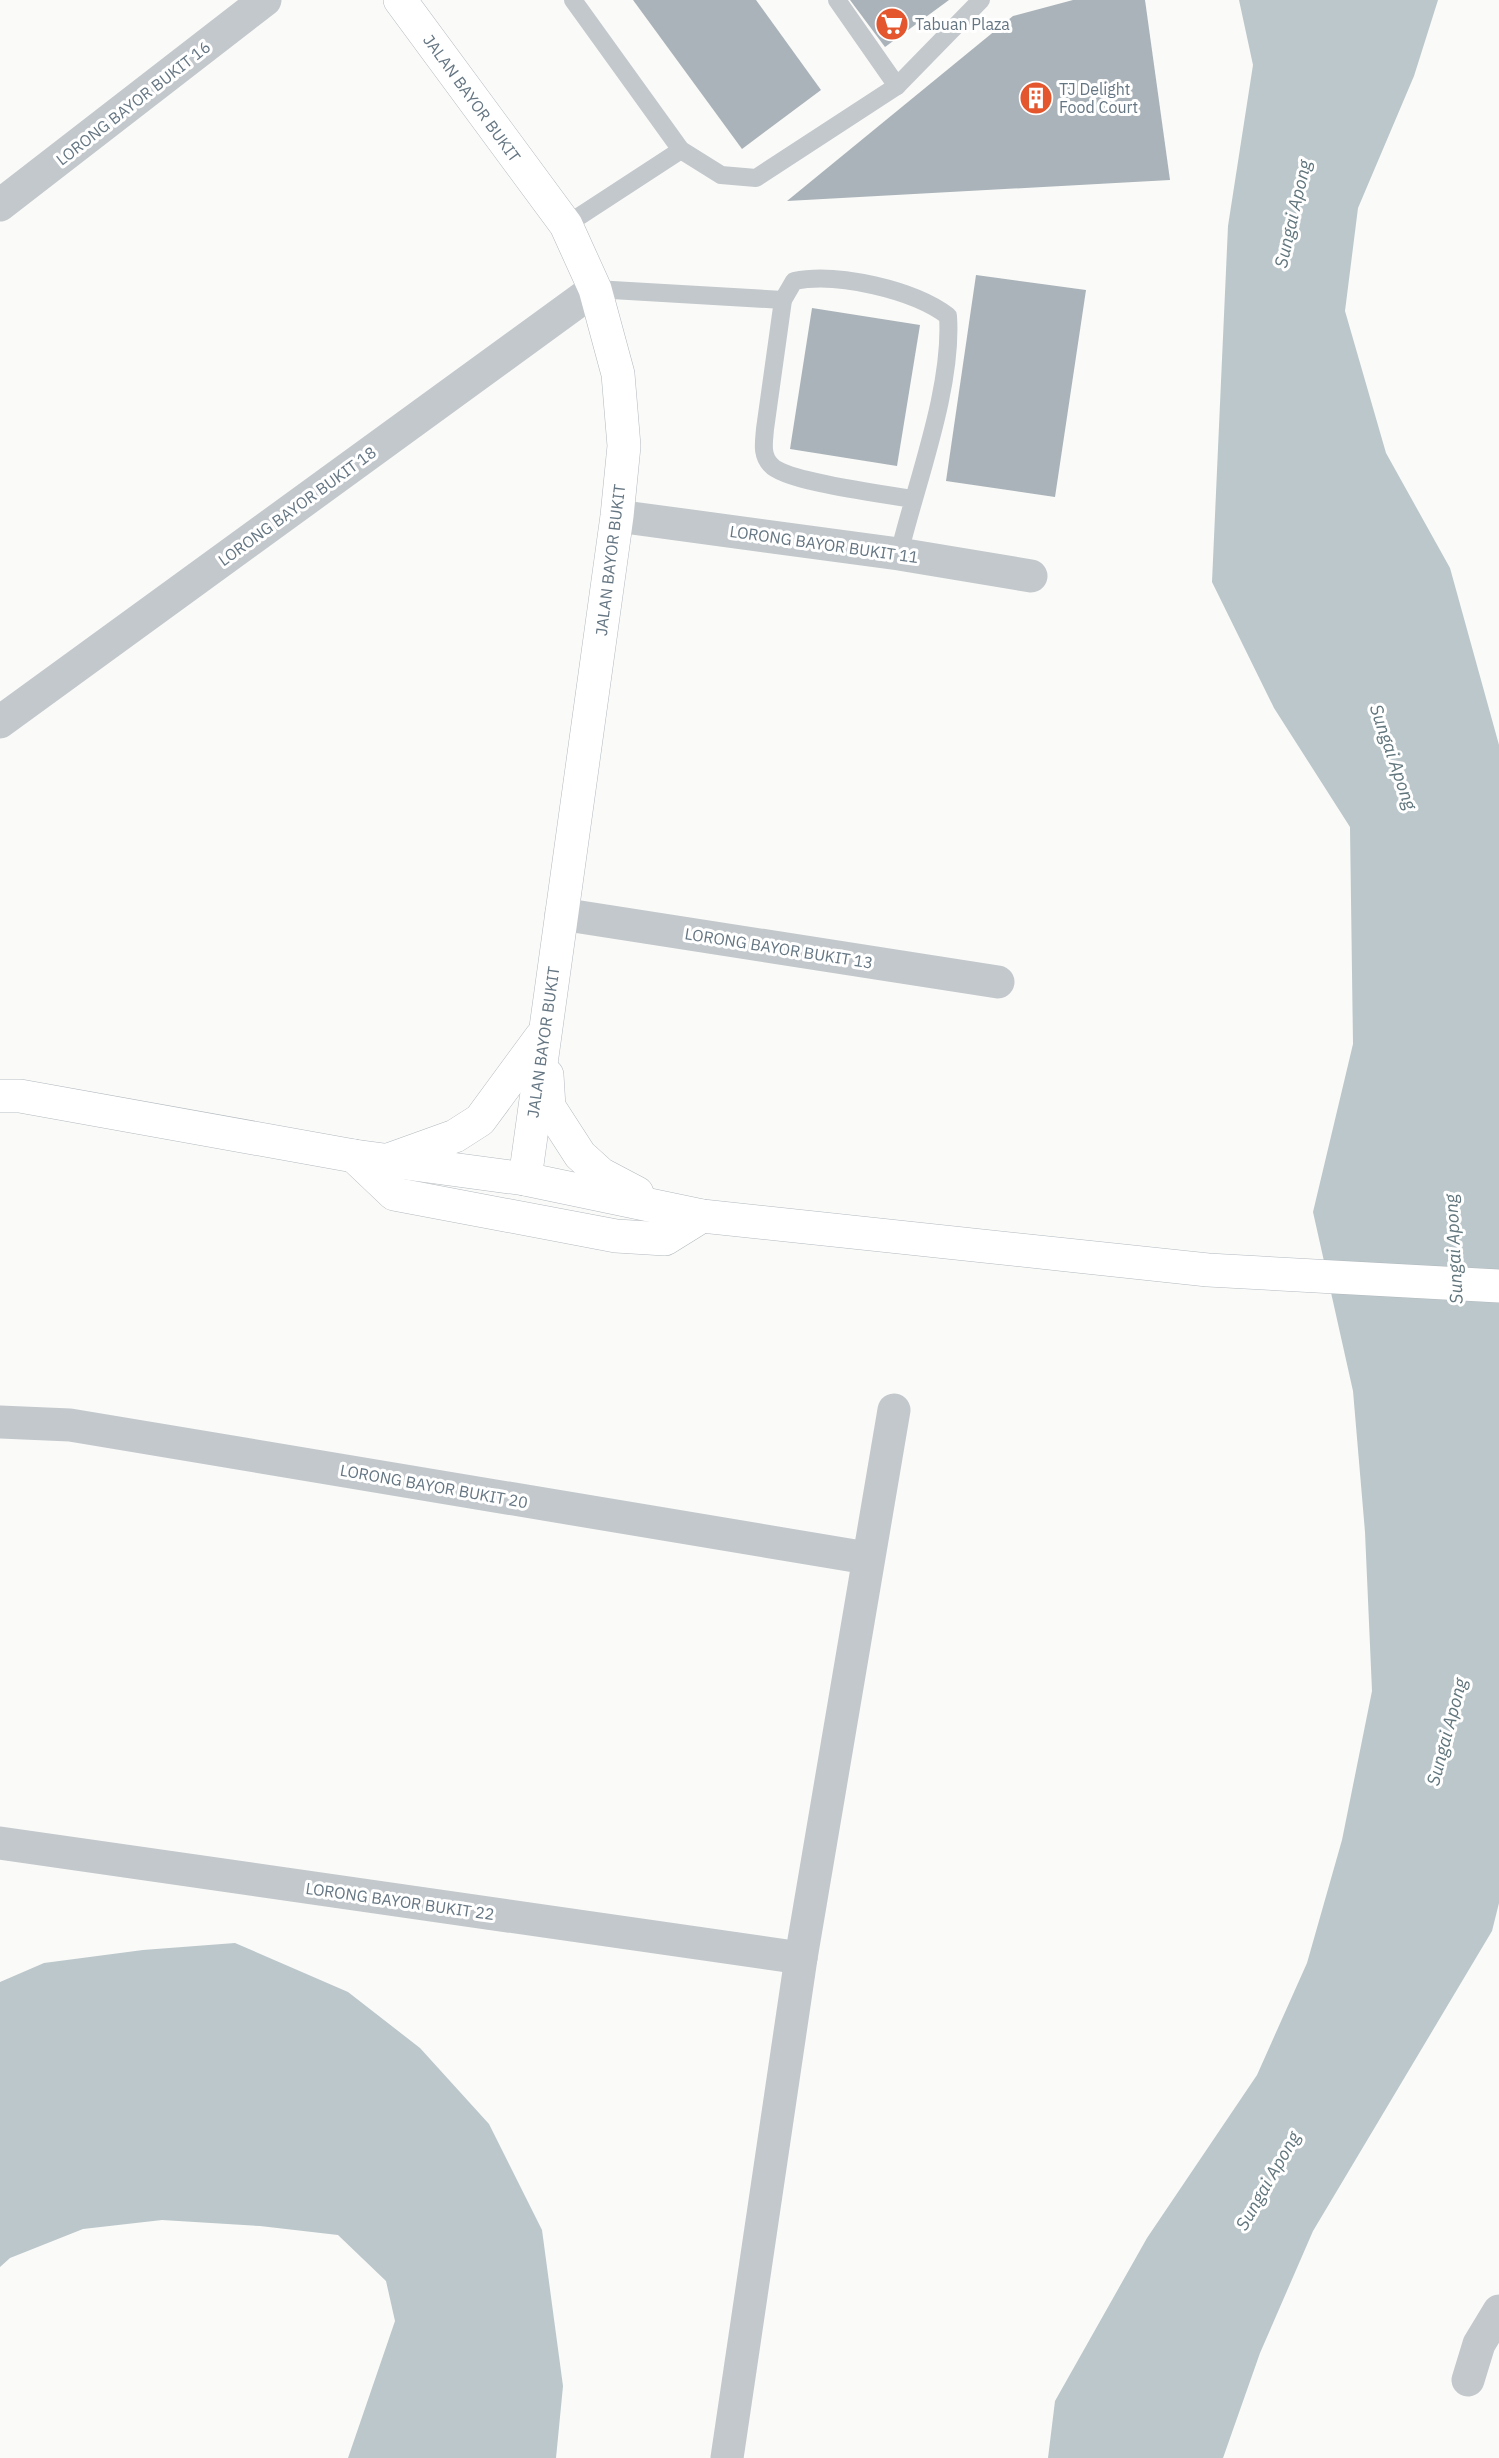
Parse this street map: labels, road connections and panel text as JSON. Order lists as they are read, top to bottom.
{
  "streets": {
    "street": [
      "JALAN BAYOR BUKIT",
      "LORONG BAYOR BUKIT 16",
      "LORONG BAYOR BUKIT 18",
      "LORONG BAYOR BUKIT 11",
      "LORONG BAYOR BUKIT 13",
      "LORONG BAYOR BUKIT 20",
      "LORONG BAYOR BUKIT 22"
    ]
  },
  "crossings": [
    ["JALAN BAYOR BUKIT", "LORONG BAYOR BUKIT 18"],
    ["JALAN BAYOR BUKIT", "LORONG BAYOR BUKIT 11"],
    ["JALAN BAYOR BUKIT", "LORONG BAYOR BUKIT 13"]
  ],
  "water": ["Sungai Apong"],
  "places": {
    "supermarket": ["Tabuan Plaza"],
    "building": ["TJ Delight Food Court"]
  }
}
